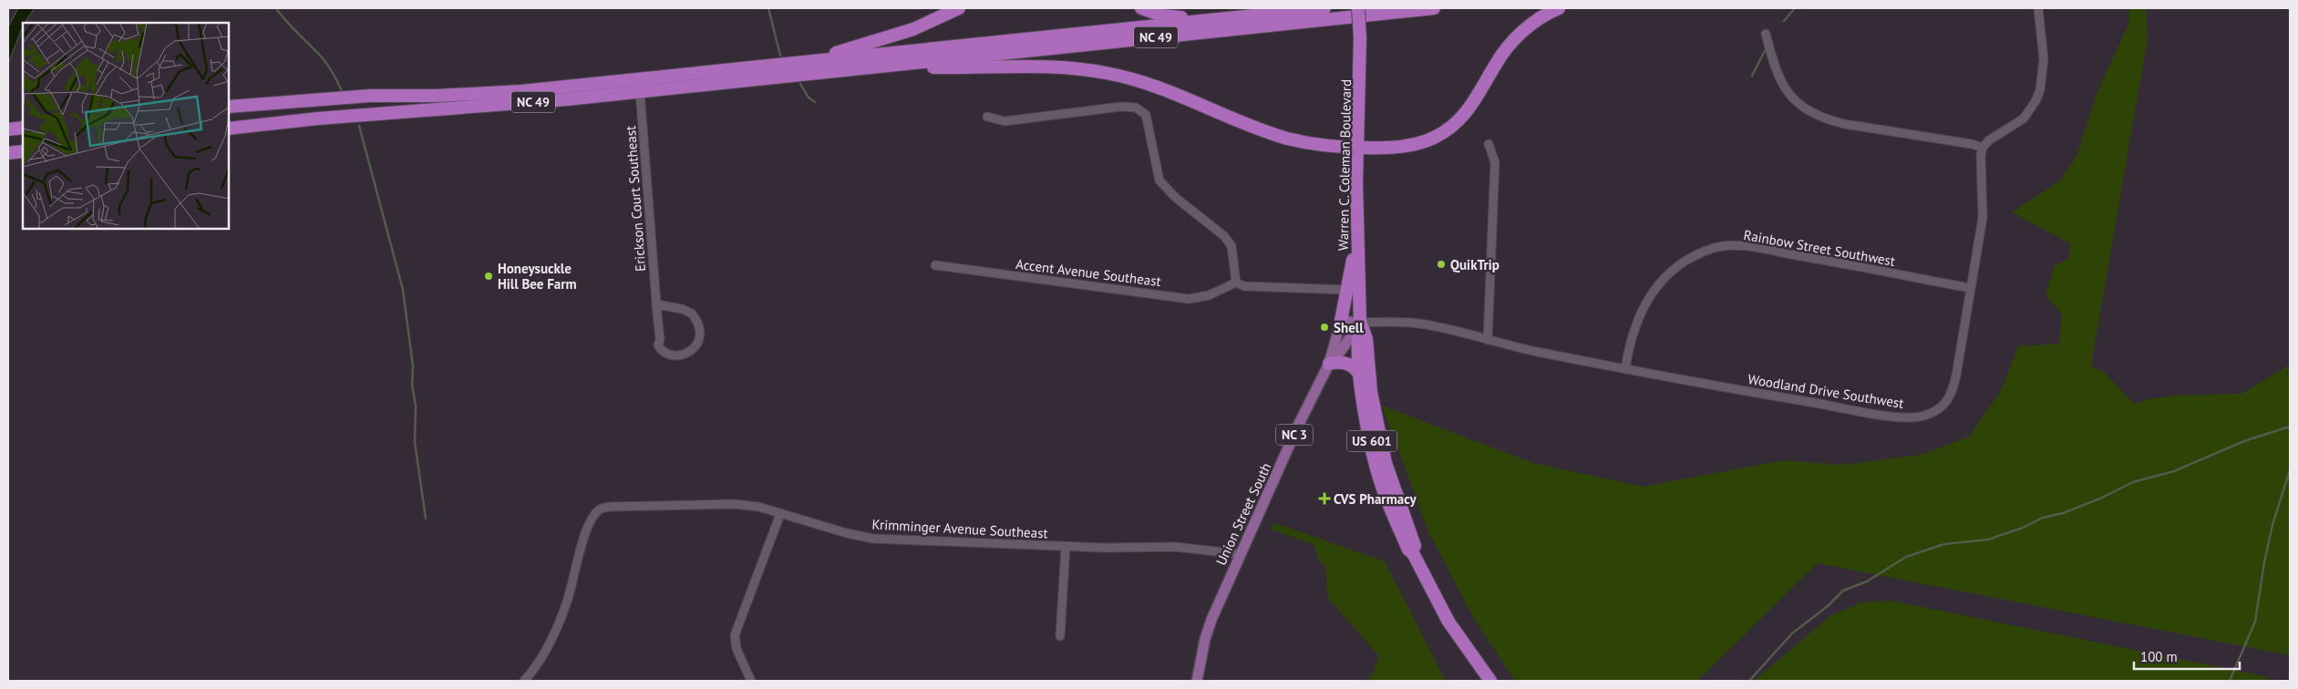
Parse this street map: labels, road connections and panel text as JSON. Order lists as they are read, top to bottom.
{
  "streets": {
    "highway": ["NC 49", "Warren C. Coleman Boulevard", "US 601"],
    "main road": ["NC 3", "Union Street South"],
    "street": [
      "Erickson Court Southeast",
      "Rainbow Street Southwest",
      "Accent Avenue Southeast",
      "Woodland Drive Southwest",
      "Krimminger Avenue Southeast"
    ]
  },
  "crossings": [
    ["NC 49", "Erickson Court Southeast"],
    ["Warren C. Coleman Boulevard", "Woodland Drive Southwest"],
    ["Warren C. Coleman Boulevard", "Union Street South"],
    ["Rainbow Street Southwest", "Woodland Drive Southwest"],
    ["Woodland Drive Southwest", "Union Street South"],
    ["Union Street South", "Krimminger Avenue Southeast"]
  ],
  "places": {
    "other": ["QuikTrip", "Honeysuckle Hill Bee Farm", "Shell"],
    "health": ["CVS Pharmacy"]
  },
  "scale_bar": "100 m"
}
